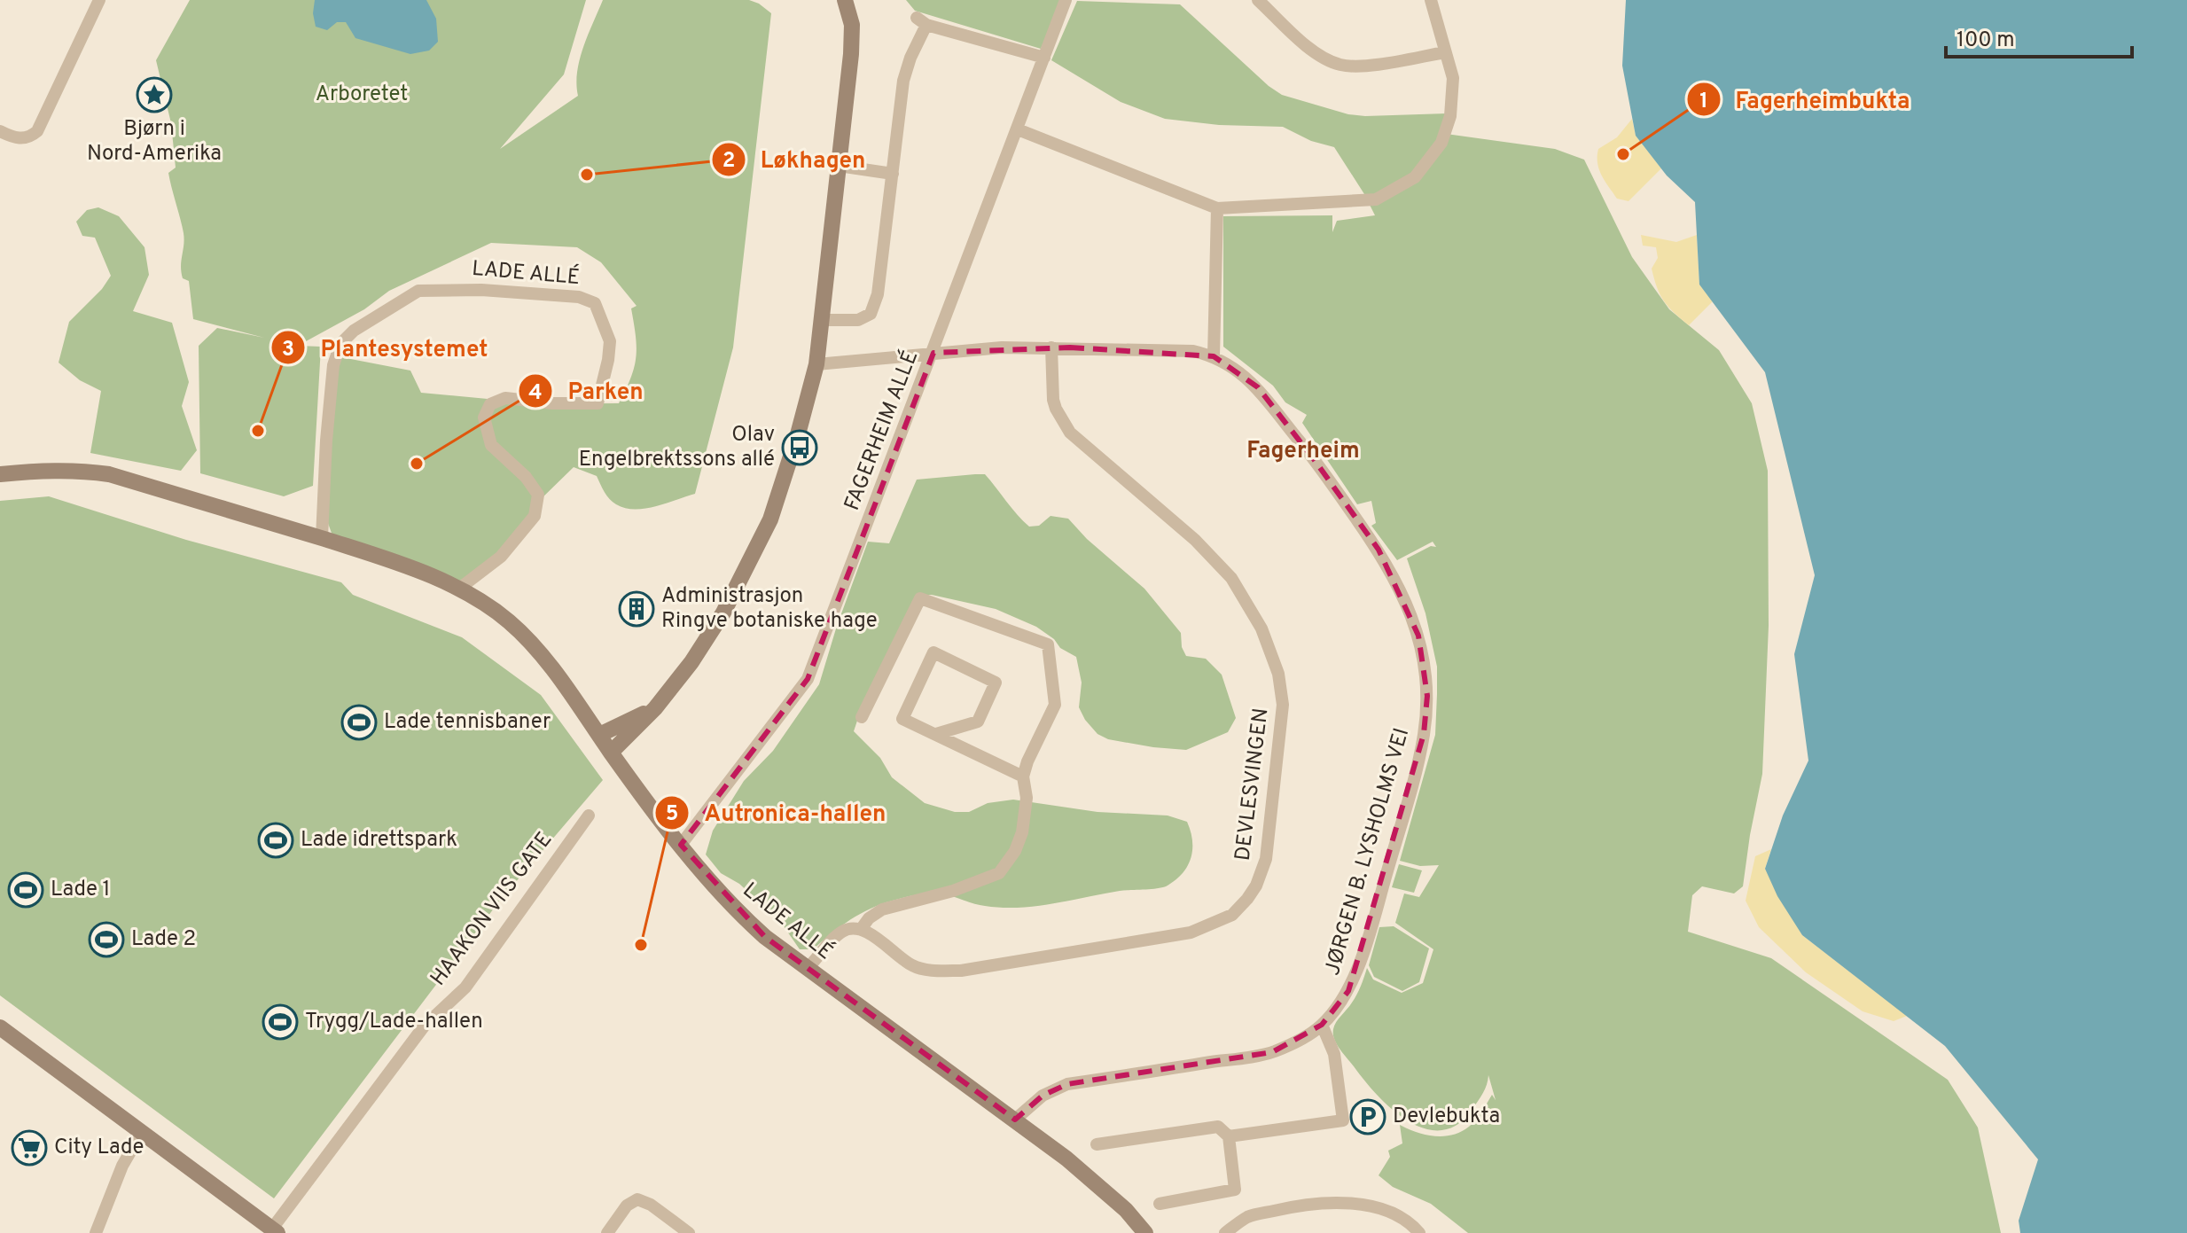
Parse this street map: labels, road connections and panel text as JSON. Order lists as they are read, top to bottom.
{
  "streets": {
    "street": [
      "LADE ALLÉ",
      "FAGERHEIM ALLÉ",
      "DEVLESVINGEN",
      "JØRGEN B. LYSHOLMS VEI",
      "HAAKON VIIS GATE"
    ]
  },
  "crossings": [
    ["LADE ALLÉ", "FAGERHEIM ALLÉ"],
    ["LADE ALLÉ", "JØRGEN B. LYSHOLMS VEI"],
    ["FAGERHEIM ALLÉ", "JØRGEN B. LYSHOLMS VEI"],
    ["DEVLESVINGEN", "JØRGEN B. LYSHOLMS VEI"]
  ],
  "districts": ["Fagerheim"],
  "parks": ["Arboretet"],
  "places": {
    "place": ["Bjørn i Nord-Amerika"],
    "other": [
      "Fagerheimbukta",
      "Løkhagen",
      "Plantesystemet",
      "Parken",
      "Autronica-hallen"
    ],
    "bus stop": ["Olav Engelbrektssons allé"],
    "building": ["Administrasjon Ringve botaniske hage"],
    "sports": [
      "Lade tennisbaner",
      "Lade idrettspark",
      "Lade 1",
      "Lade 2",
      "Trygg/Lade-hallen"
    ],
    "parking": ["Devlebukta"],
    "supermarket": ["City Lade"]
  },
  "scale_bar": "100 m"
}
